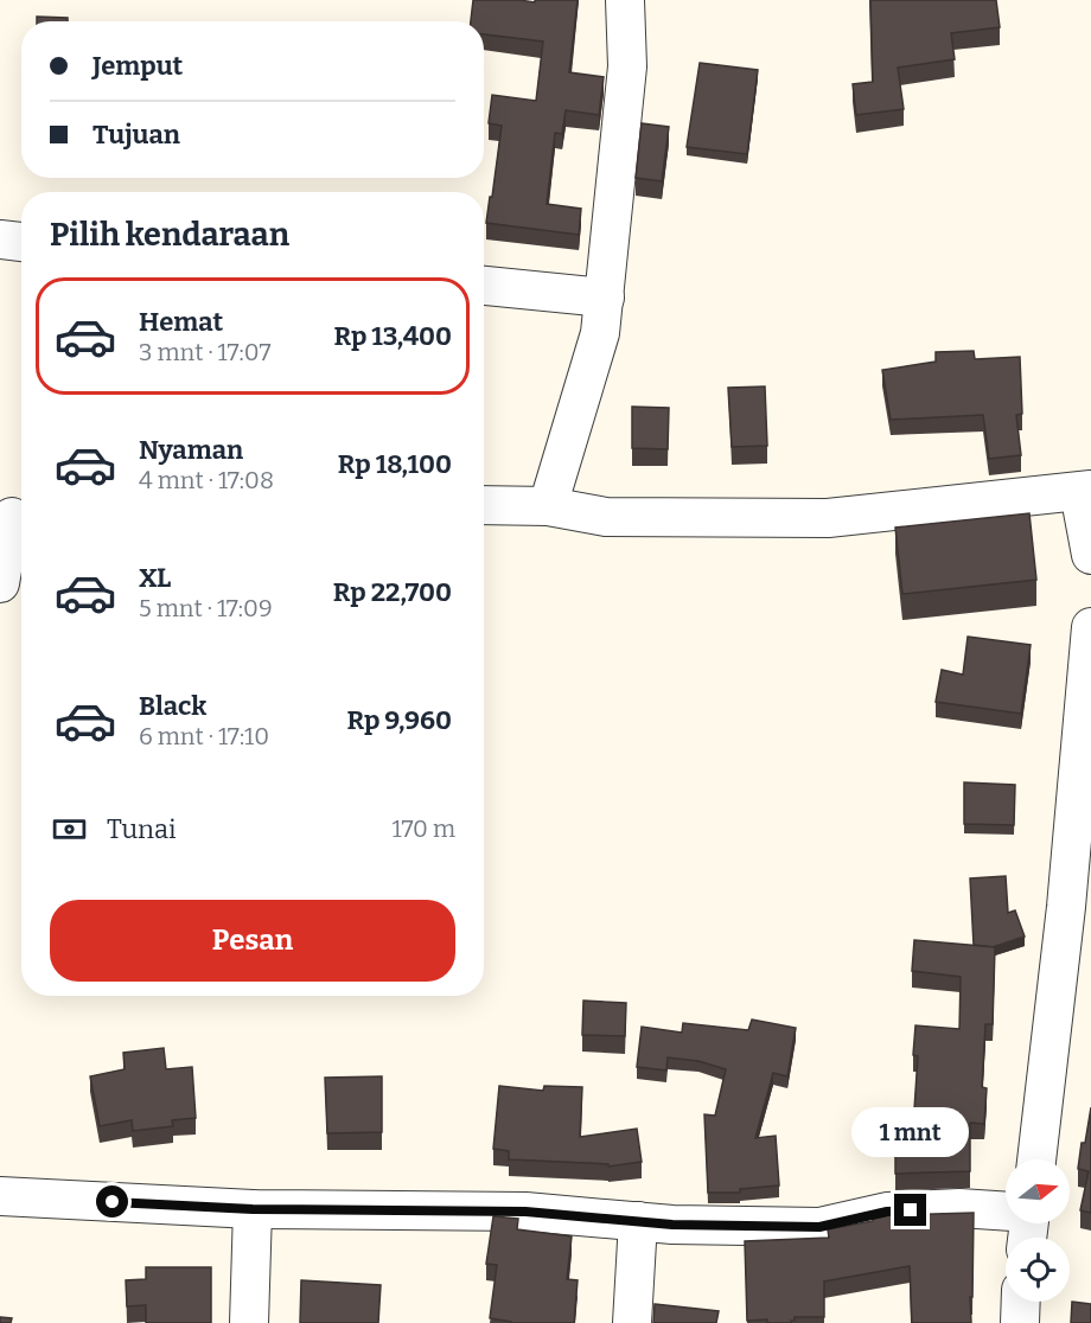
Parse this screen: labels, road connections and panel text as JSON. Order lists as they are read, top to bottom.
{
  "north": "right",
  "page": {
    "banner": ["Jemput", "Tujuan"],
    "heading": "Pilih kendaraan",
    "list": [
      {
        "name": "Hemat",
        "note": "3 mnt · 17:07",
        "value": "Rp 13,400"
      },
      {
        "name": "Nyaman",
        "note": "4 mnt · 17:08",
        "value": "Rp 18,100"
      },
      {
        "name": "XL",
        "note": "5 mnt · 17:09",
        "value": "Rp 22,700"
      },
      {
        "name": "Black",
        "note": "6 mnt · 17:10",
        "value": "Rp 9,960"
      }
    ],
    "pay": ["Tunai", "170 m"],
    "buttons": "Pesan",
    "bubble": "1 mnt"
  }
}
